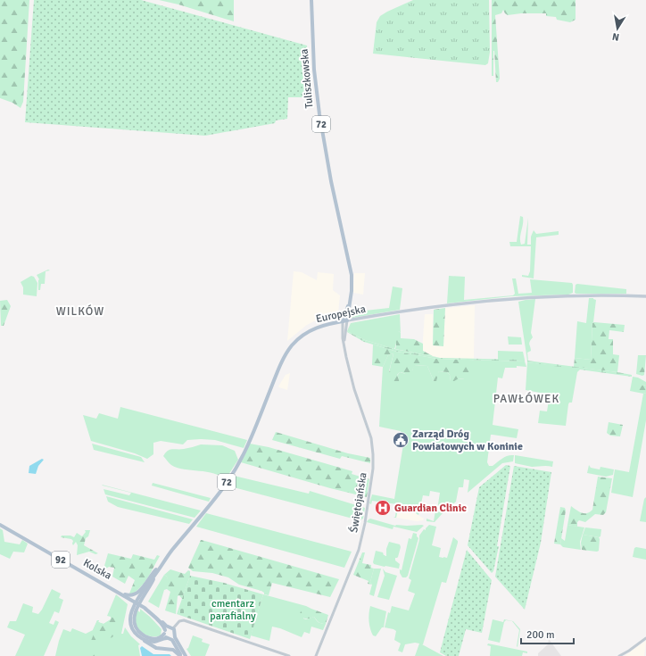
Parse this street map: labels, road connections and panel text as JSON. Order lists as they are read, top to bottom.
{
  "streets": {
    "main road": [
      "Tuliszkowska",
      "72",
      "Europejska",
      "Świętojańska",
      "92",
      "Kolska"
    ]
  },
  "crossings": [
    ["Tuliszkowska", "Świętojańska"],
    ["72", "Europejska"],
    ["Europejska", "Świętojańska"],
    ["Europejska", "92"],
    ["92", "Kolska"]
  ],
  "districts": ["WILKÓW", "PAWŁÓWEK"],
  "parks": ["cmentarz parafialny"],
  "places": {
    "public building": ["Zarząd Dróg Powiatowych w Koninie"],
    "hospital": ["Guardian Clinic"]
  },
  "scale_bar": "200 m",
  "north": "bottom"
}
